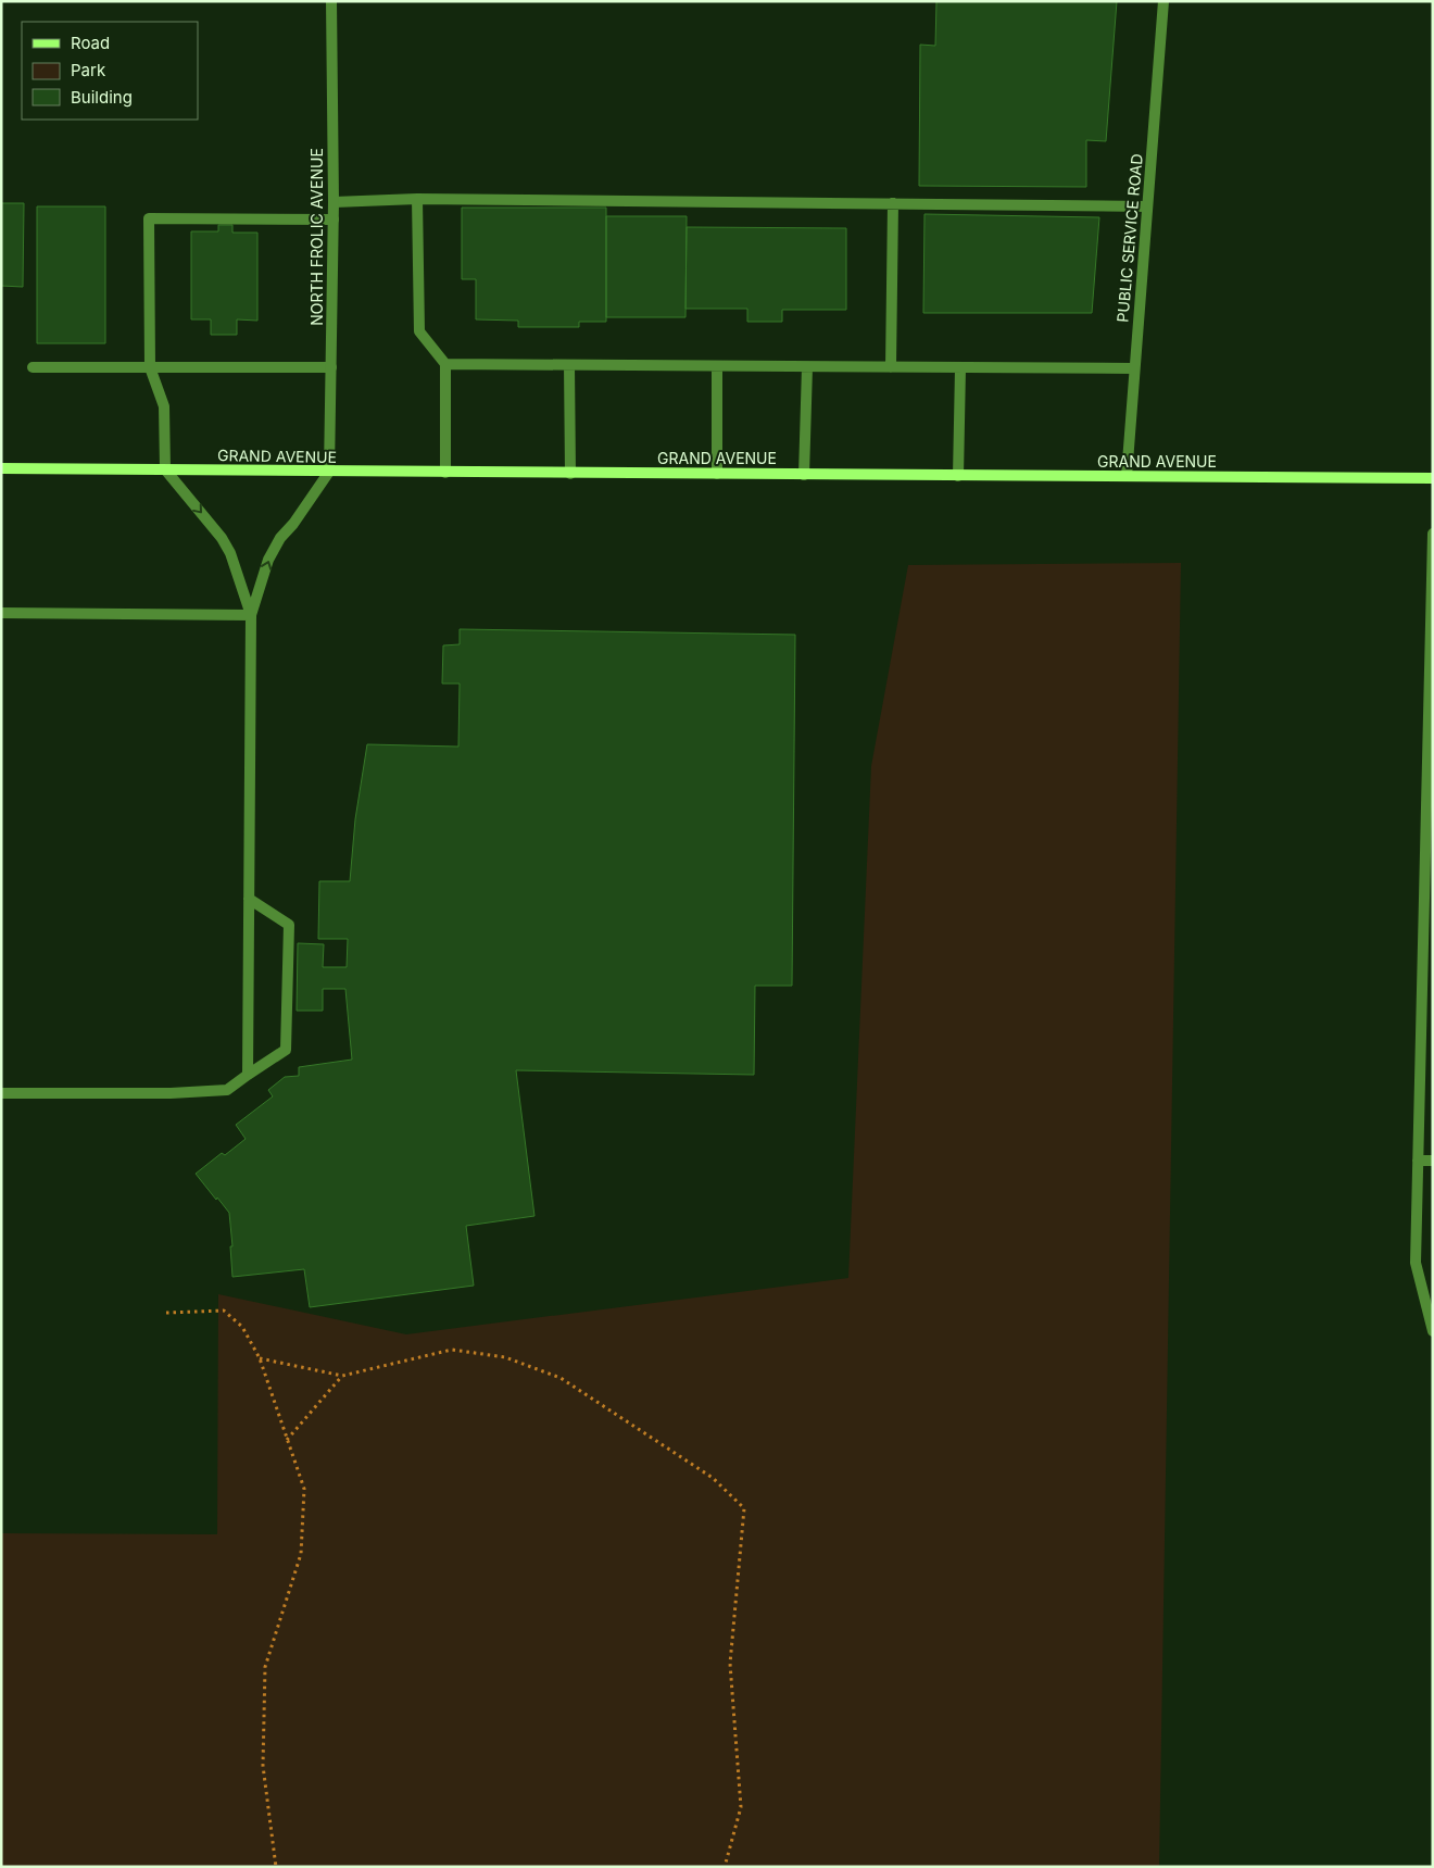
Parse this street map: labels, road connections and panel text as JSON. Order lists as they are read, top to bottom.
{
  "streets": {
    "main road": ["GRAND AVENUE"],
    "street": ["NORTH FROLIC AVENUE", "PUBLIC SERVICE ROAD"]
  },
  "crossings": [
    ["NORTH FROLIC AVENUE", "GRAND AVENUE"],
    ["PUBLIC SERVICE ROAD", "GRAND AVENUE"]
  ],
  "legend": ["Road", "Park", "Building"]
}
